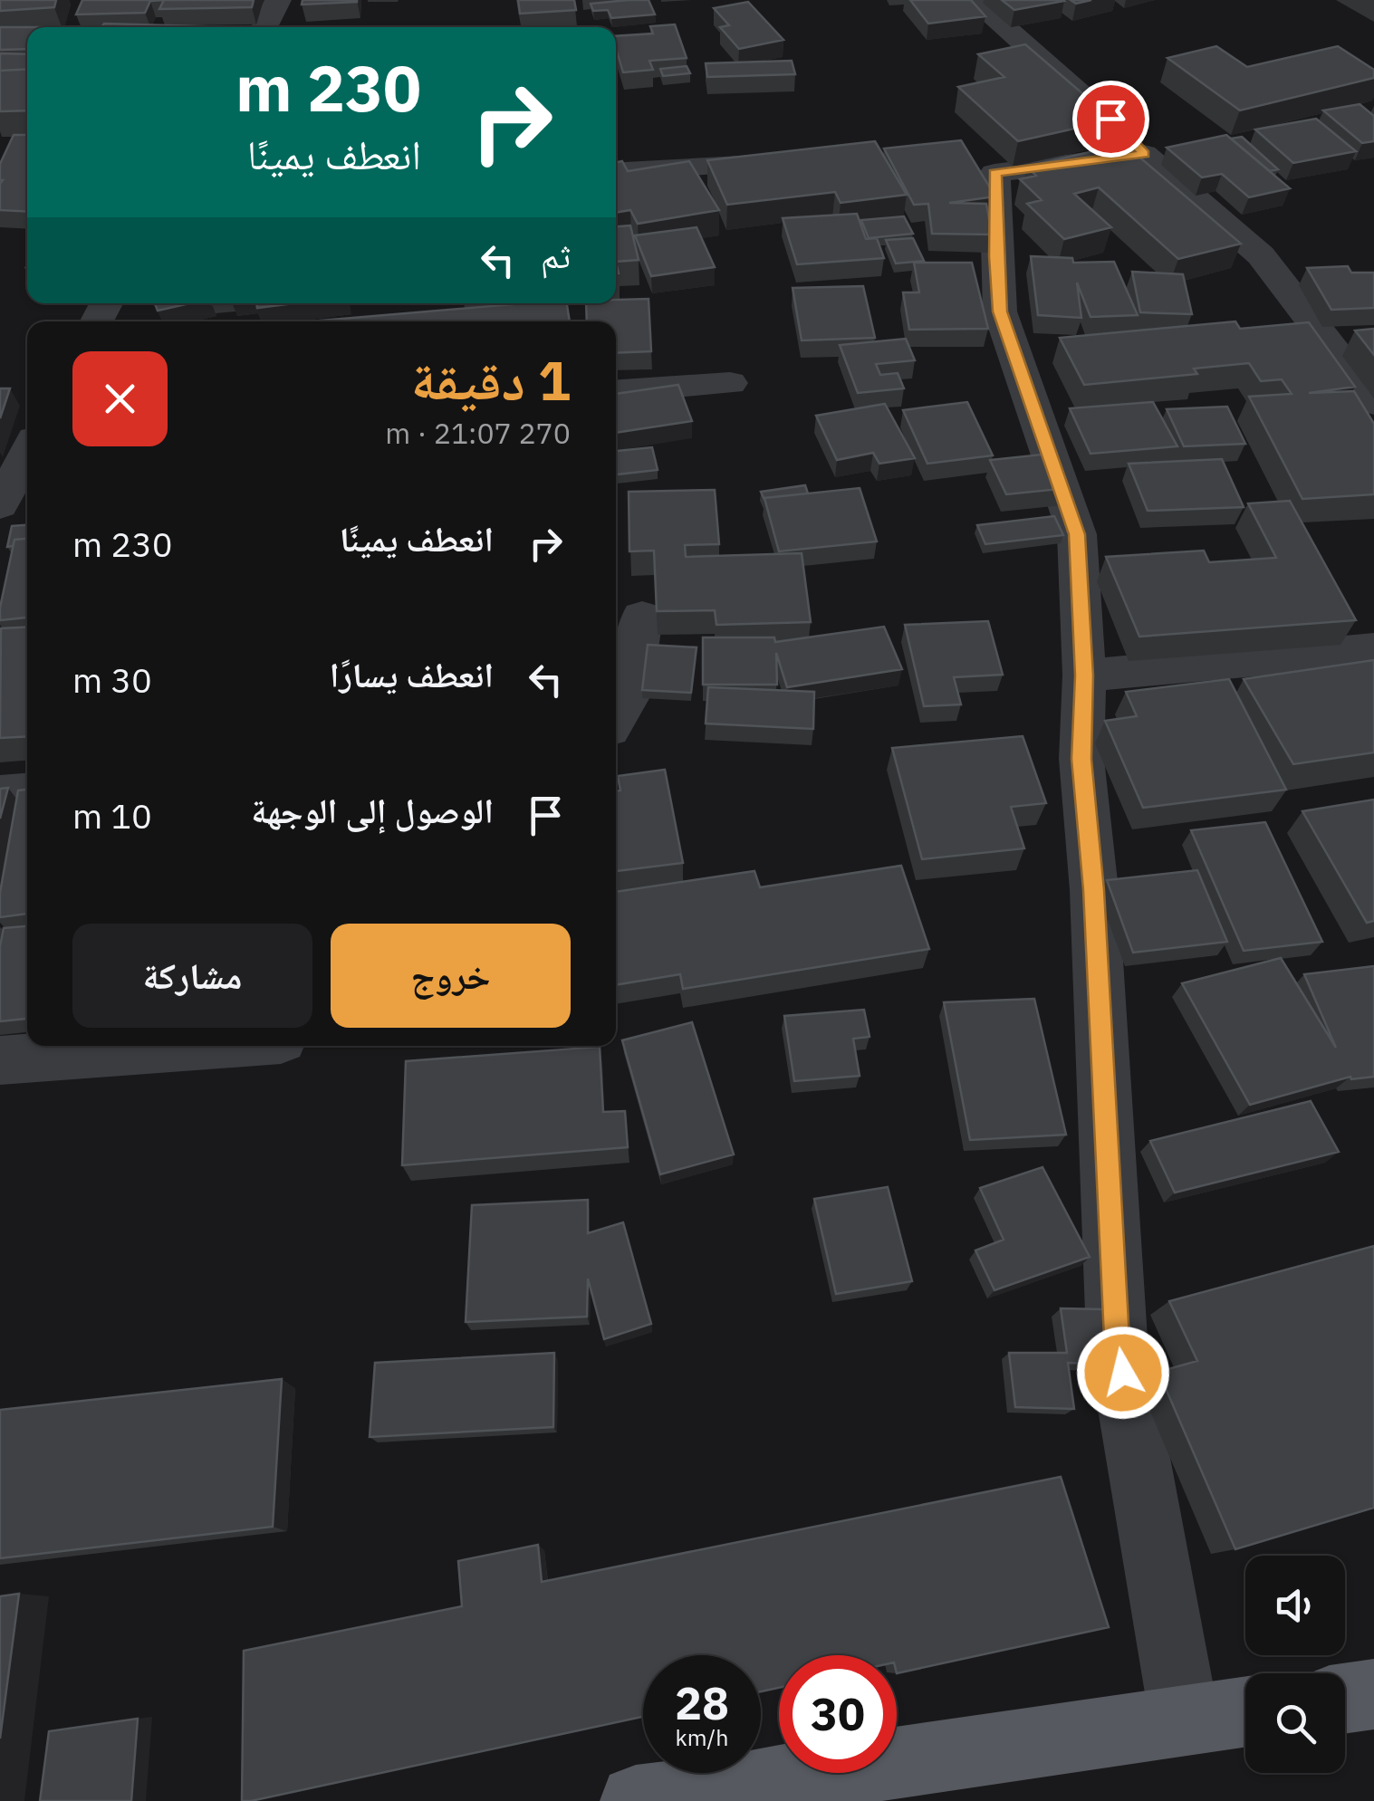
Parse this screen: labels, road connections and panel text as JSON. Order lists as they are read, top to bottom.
{
  "page": {
    "turn": ["230 m", "انعطف يمينًا"],
    "then": "ثم",
    "heading": ["1 دقيقة", "270 m · 21:07"],
    "list": [
      {
        "name": "انعطف يمينًا",
        "value": "230 m"
      },
      {
        "name": "انعطف يسارًا",
        "value": "30 m"
      },
      {
        "name": "الوصول إلى الوجهة",
        "value": "10 m"
      }
    ],
    "buttons": ["خروج", "مشاركة"],
    "speed": "28 km/h",
    "limit": "30"
  }
}
